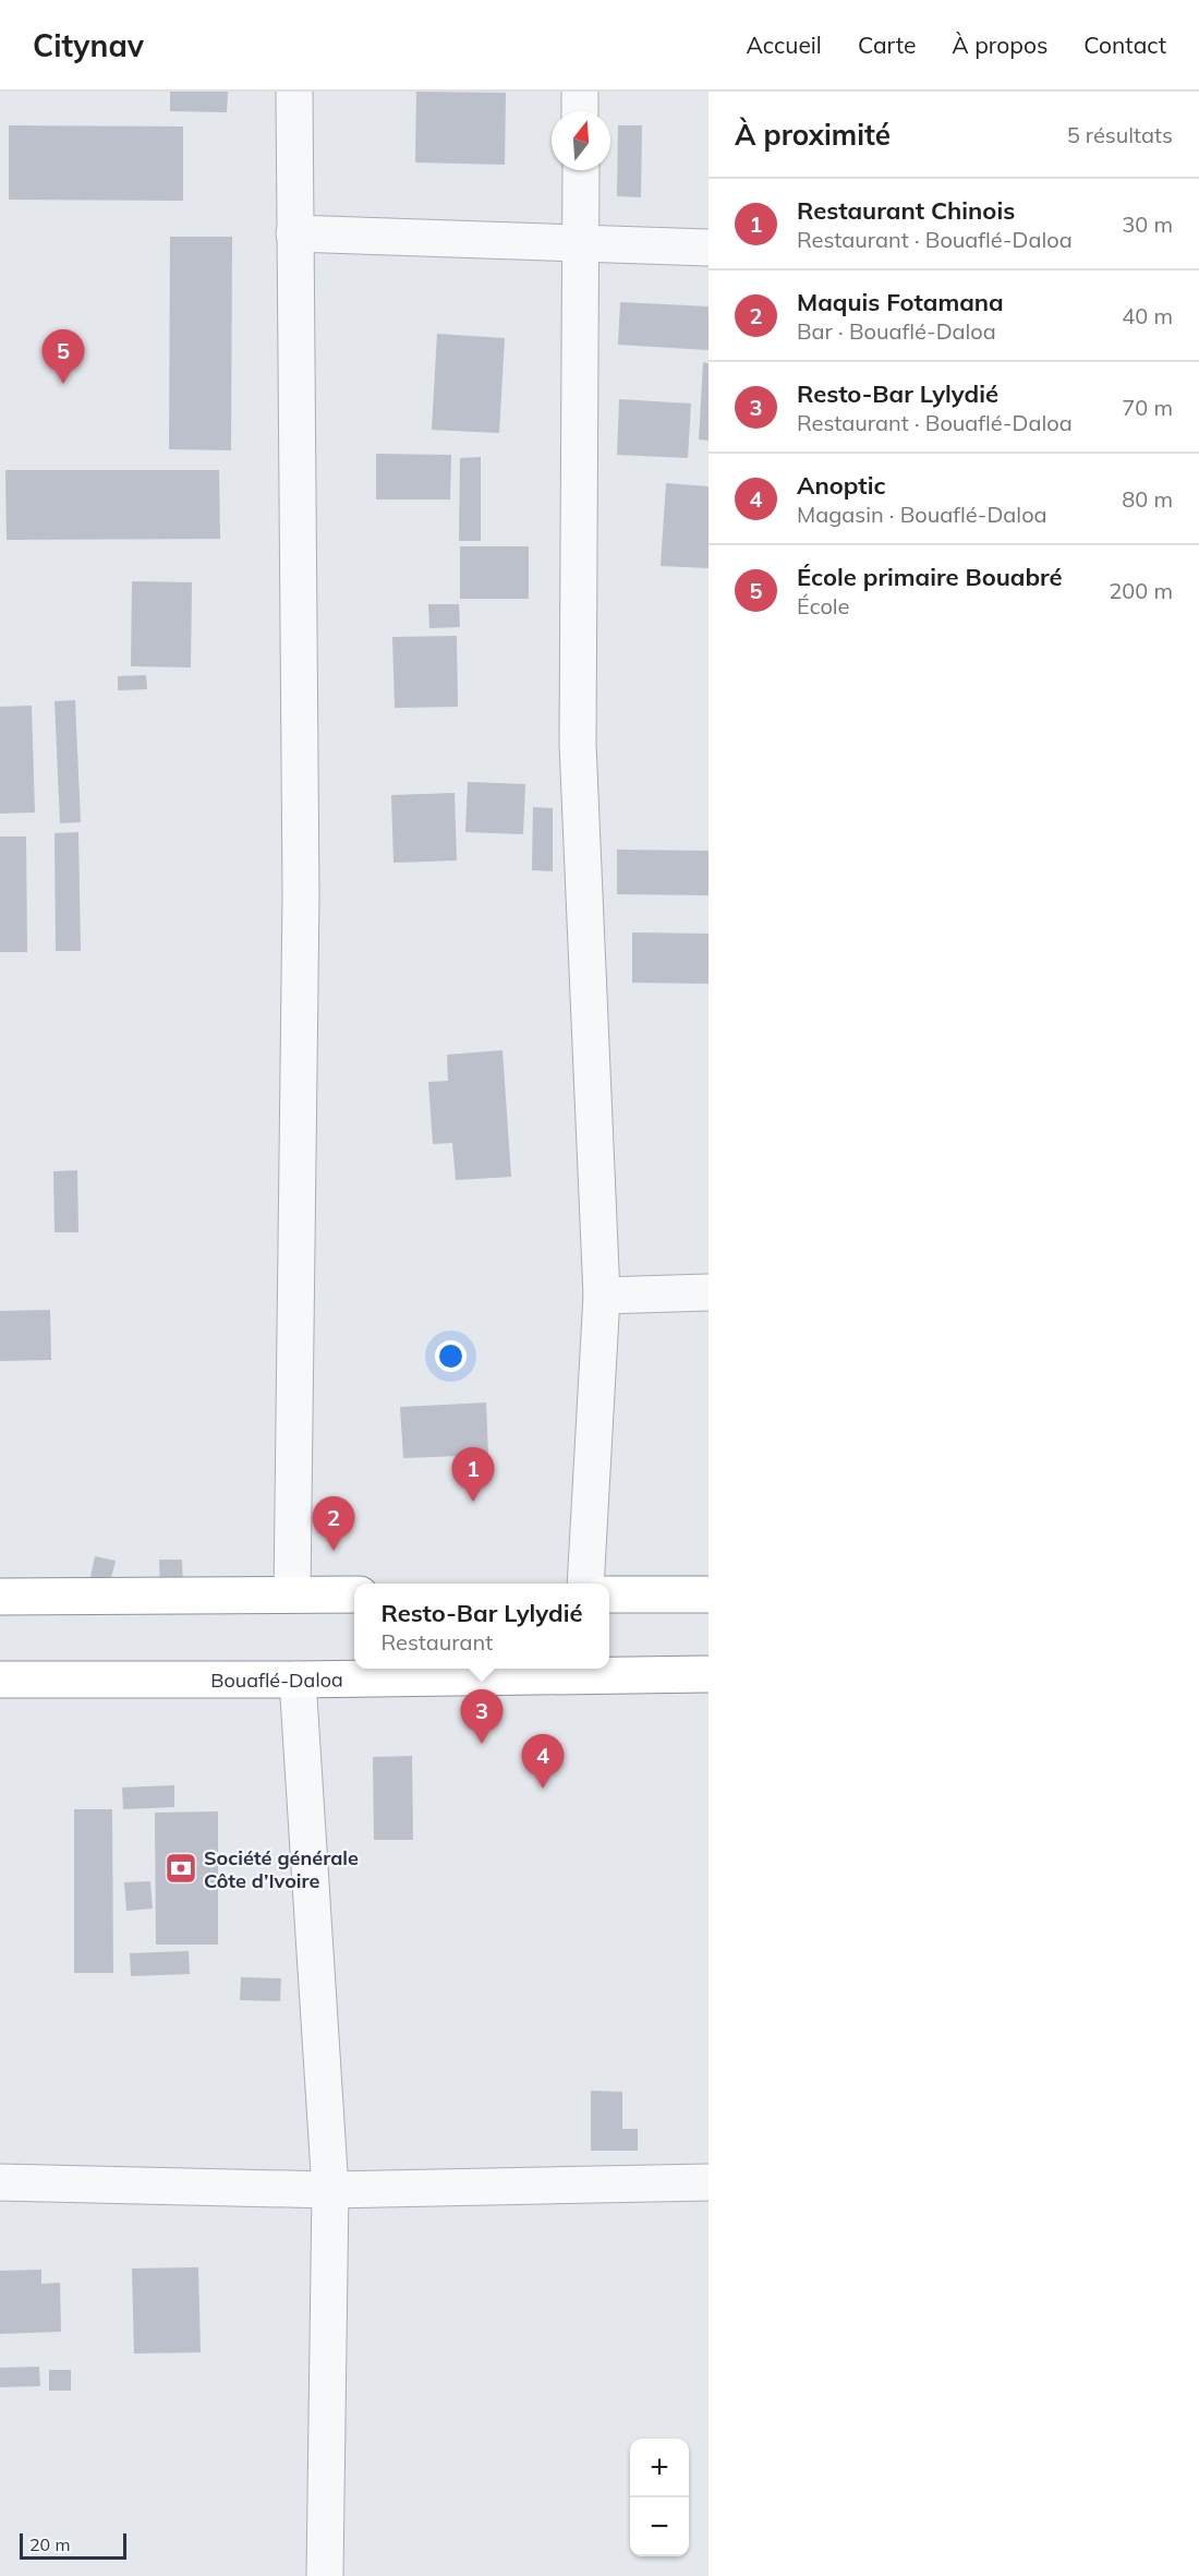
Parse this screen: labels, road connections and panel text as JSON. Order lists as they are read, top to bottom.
{
  "streets": {
    "highway": ["Bouaflé-Daloa"]
  },
  "places": {
    "bank": ["Société générale Côte d’Ivoire"]
  },
  "scale_bar": "20 m",
  "north": "top",
  "page": {
    "header": "Citynav",
    "nav": [
      "Accueil",
      "Carte",
      "À propos",
      "Contact"
    ],
    "heading": ["À proximité", "5 résultats"],
    "list": [
      {
        "mark": "1",
        "name": "Restaurant Chinois",
        "note": "Restaurant · Bouaflé-Daloa",
        "value": "30 m"
      },
      {
        "mark": "2",
        "name": "Maquis Fotamana",
        "note": "Bar · Bouaflé-Daloa",
        "value": "40 m"
      },
      {
        "mark": "3",
        "name": "Resto-Bar Lylydié",
        "note": "Restaurant · Bouaflé-Daloa",
        "value": "70 m"
      },
      {
        "mark": "4",
        "name": "Anoptic",
        "note": "Magasin · Bouaflé-Daloa",
        "value": "80 m"
      },
      {
        "mark": "5",
        "name": "École primaire Bouabré",
        "note": "École",
        "value": "200 m"
      }
    ],
    "pins": [
      "5",
      "1",
      "2",
      "3",
      "4"
    ],
    "popup": ["Resto-Bar Lylydié", "Restaurant"],
    "map_buttons": ["+", "−"],
    "scale": "20 m"
  }
}
